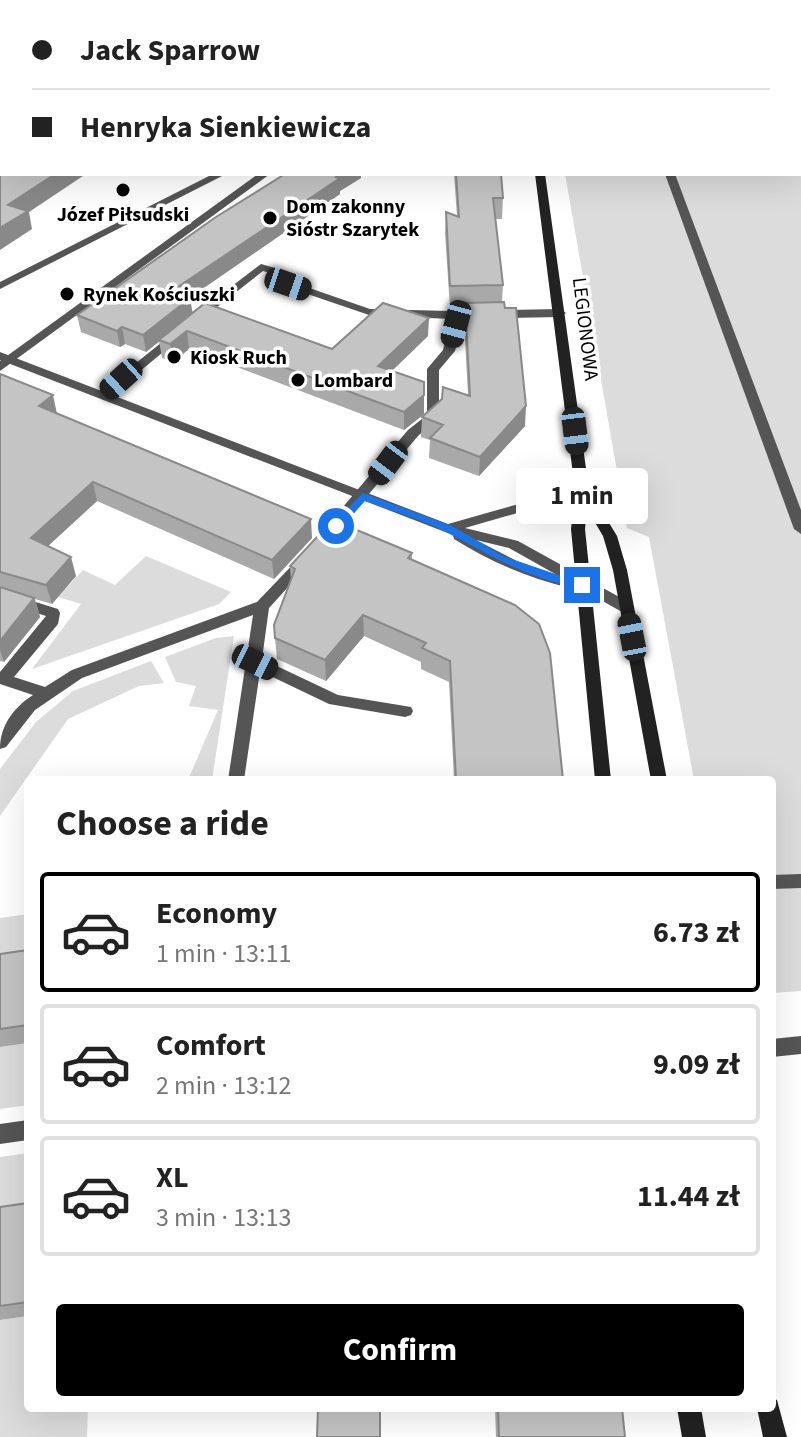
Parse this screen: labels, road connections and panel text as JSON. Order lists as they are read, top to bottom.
{
  "streets": {
    "main road": ["LEGIONOWA"]
  },
  "places": [
    "Józef Piłsudski",
    "Dom zakonny Sióstr Szarytek",
    "Rynek Kościuszki",
    "Kiosk Ruch",
    "Lombard"
  ],
  "page": {
    "banner": ["Jack Sparrow", "Henryka Sienkiewicza"],
    "bubble": "1 min",
    "heading": "Choose a ride",
    "list": [
      {
        "name": "Economy",
        "note": "1 min · 13:11",
        "value": "6.73 zł"
      },
      {
        "name": "Comfort",
        "note": "2 min · 13:12",
        "value": "9.09 zł"
      },
      {
        "name": "XL",
        "note": "3 min · 13:13",
        "value": "11.44 zł"
      }
    ],
    "buttons": "Confirm"
  }
}
